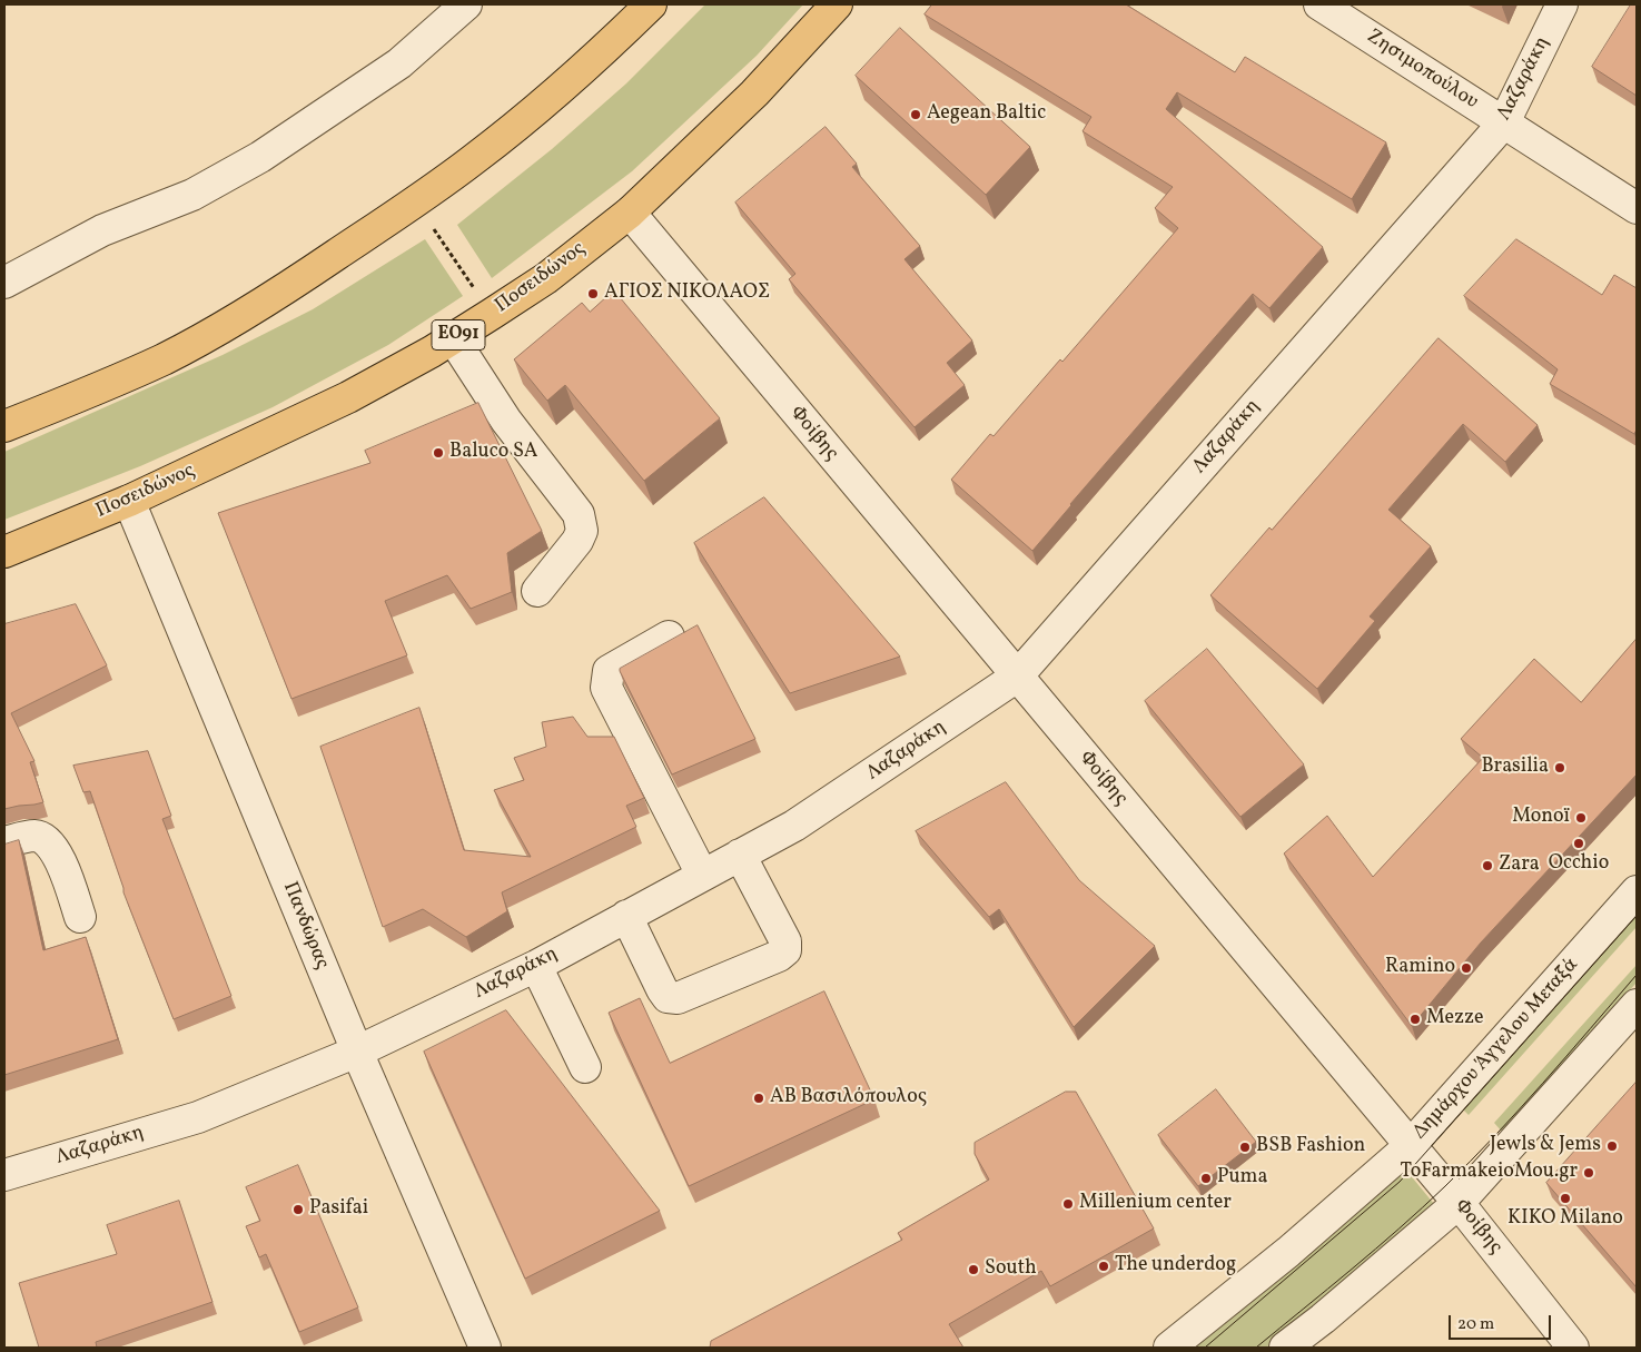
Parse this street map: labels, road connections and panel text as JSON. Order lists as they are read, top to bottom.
{
  "streets": {
    "highway": ["Ποσειδώνος", "ΕΟ91"],
    "street": [
      "Ζησιμοπούλου",
      "Λαζαράκη",
      "Φοίβης",
      "Πανδώρας",
      "Δημάρχου Άγγελου Μεταξά"
    ]
  },
  "crossings": [
    ["Ζησιμοπούλου", "Λαζαράκη"],
    ["Λαζαράκη", "Φοίβης"],
    ["Λαζαράκη", "Πανδώρας"],
    ["Ποσειδώνος", "Φοίβης"],
    ["Ποσειδώνος", "Πανδώρας"],
    ["Φοίβης", "Δημάρχου Άγγελου Μεταξά"]
  ],
  "places": [
    "Aegean Baltic",
    "ΑΓΙΟΣ ΝΙΚΟΛΑΟΣ",
    "Baluco SA",
    "Brasilia",
    "Monoï",
    "Occhio",
    "Zara",
    "Ramino",
    "Mezze",
    "ΑΒ Βασιλόπουλος",
    "Jewls & Jems",
    "BSB Fashion",
    "ToFarmakeioMou.gr",
    "Puma",
    "KIKO Milano",
    "Millenium center",
    "Pasifai",
    "The underdog",
    "South"
  ],
  "scale_bar": "20 m"
}
